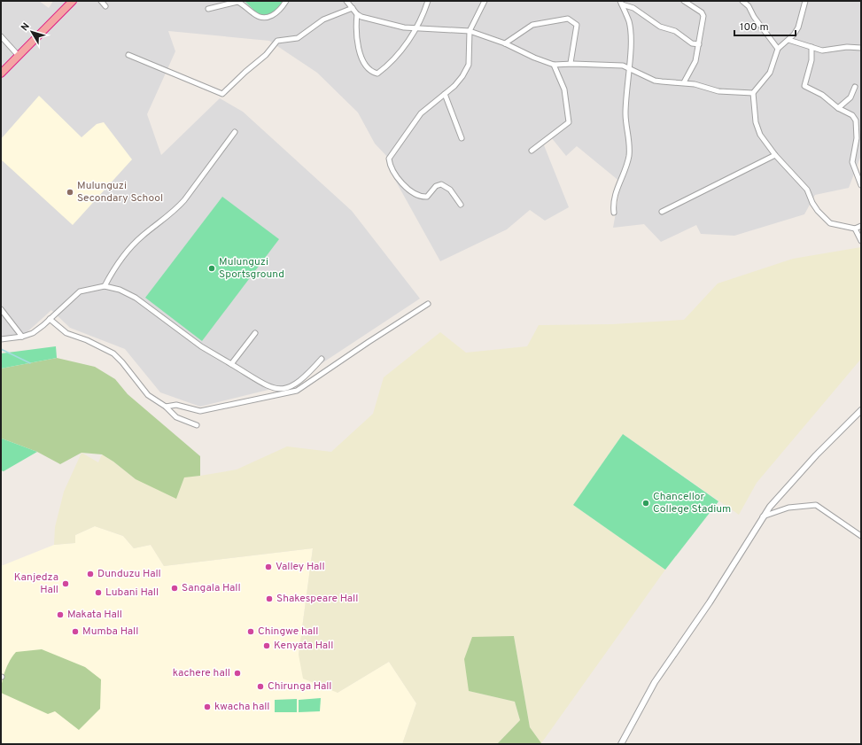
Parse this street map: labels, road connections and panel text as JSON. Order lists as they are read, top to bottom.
{
  "places": [
    "Mulunguzi Secondary School",
    "Mulunguzi Sportsground",
    "Chancellor College Stadium",
    "Valley Hall",
    "Dunduzu Hall",
    "Kanjedza Hall",
    "Sangala Hall",
    "Lubani Hall",
    "Shakespeare Hall",
    "Makata Hall",
    "Mumba Hall",
    "Chingwe hall",
    "Kenyata Hall",
    "kachere hall",
    "Chirunga Hall",
    "kwacha hall"
  ],
  "scale_bar": "100 m",
  "north": "top left"
}
